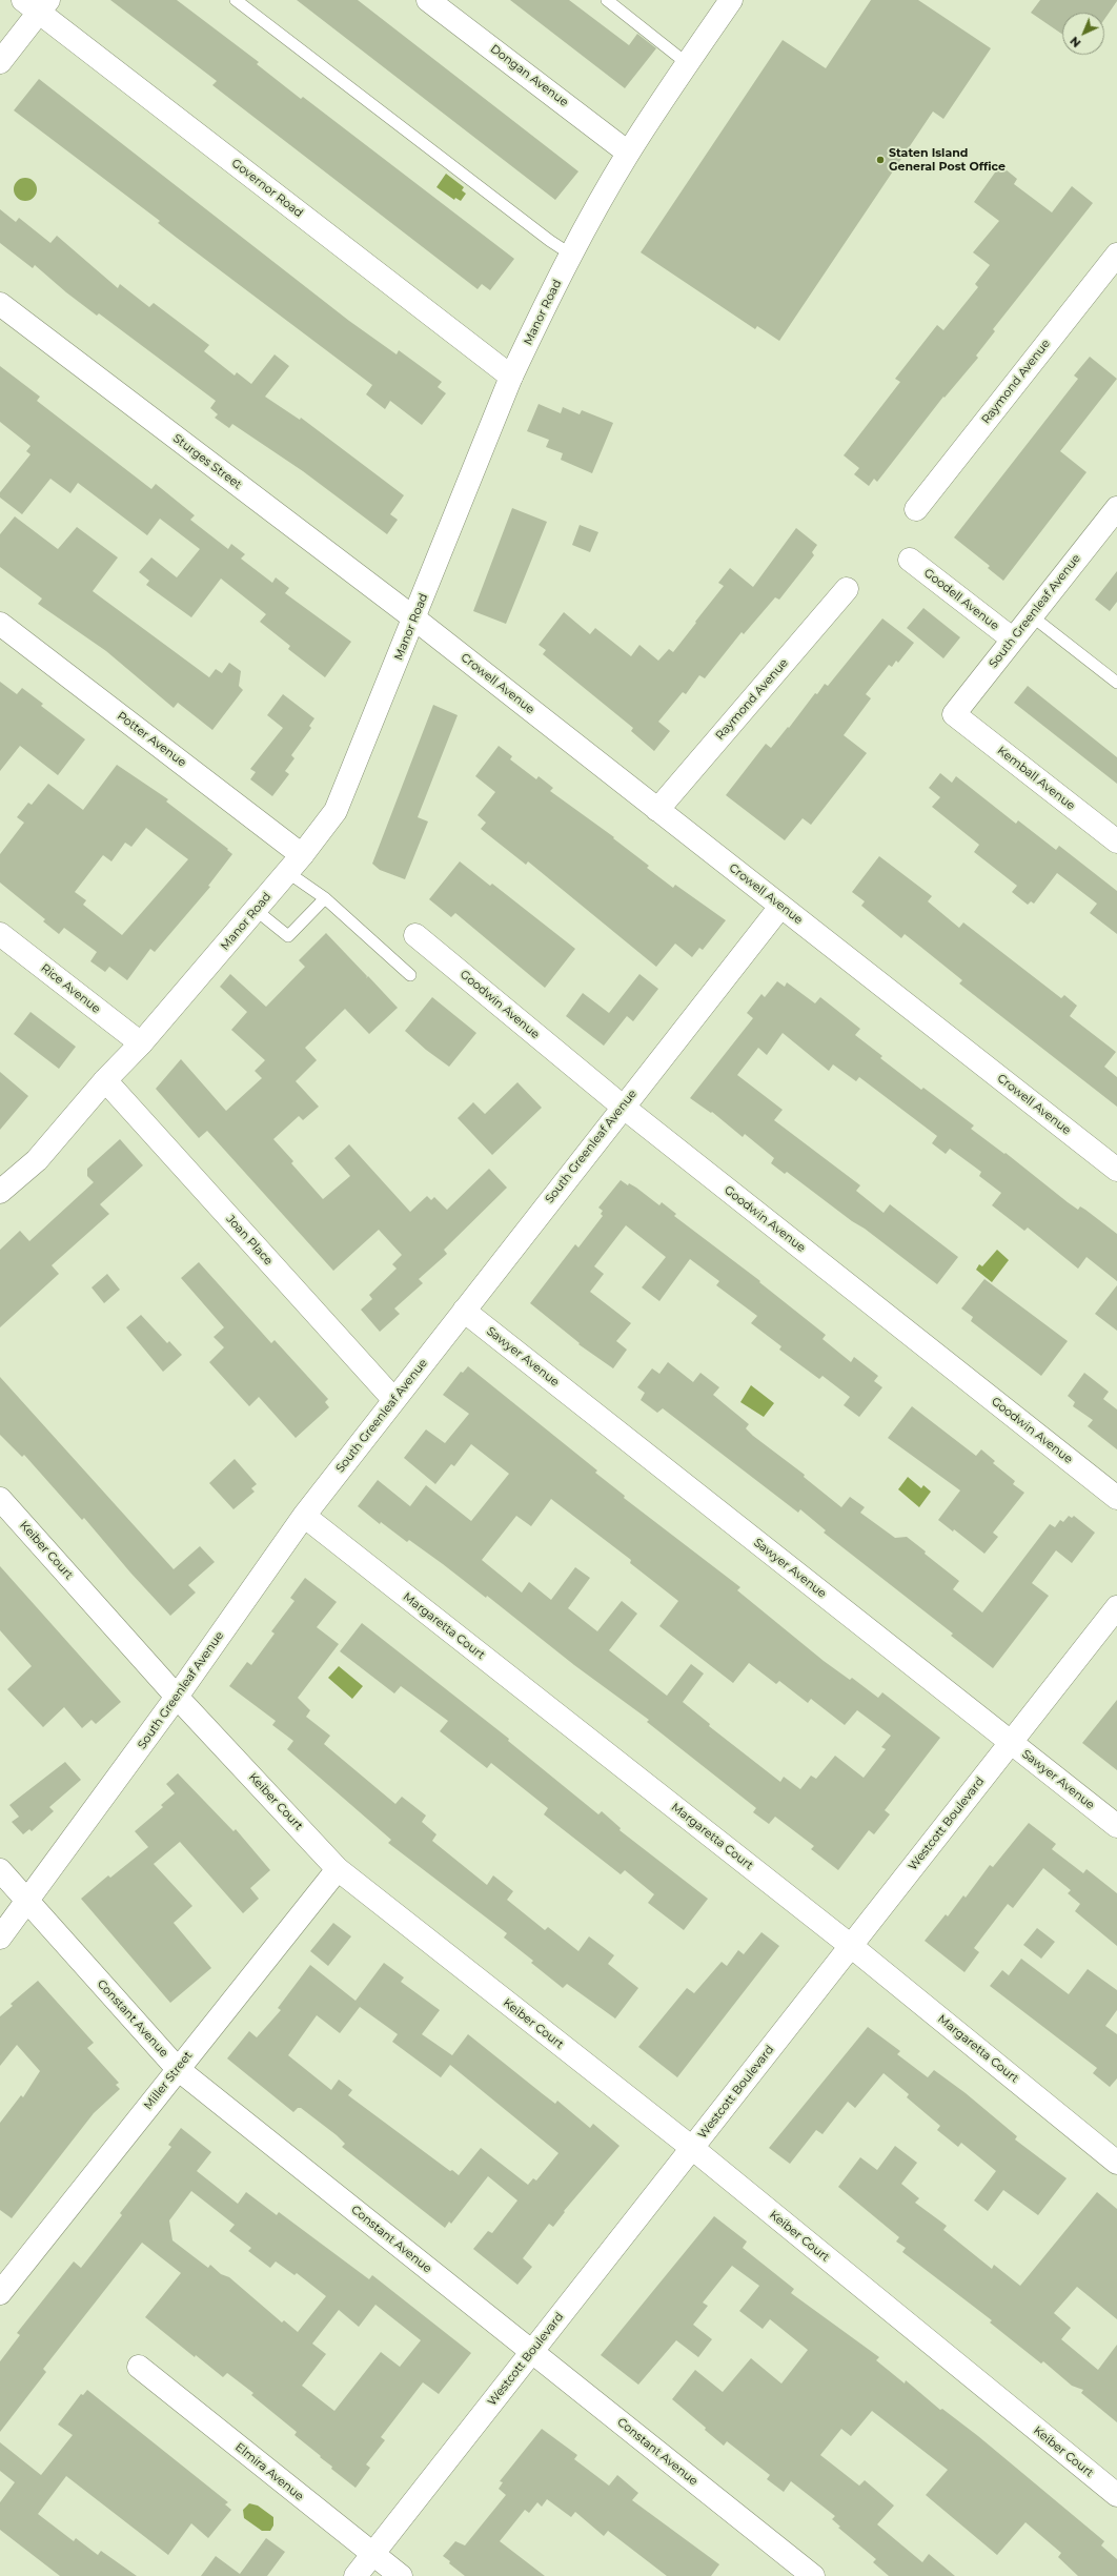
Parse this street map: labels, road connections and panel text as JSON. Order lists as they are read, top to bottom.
{
  "streets": {
    "street": [
      "Dongan Avenue",
      "Governor Road",
      "Manor Road",
      "Raymond Avenue",
      "Sturges Street",
      "Goodell Avenue",
      "South Greenleaf Avenue",
      "Crowell Avenue",
      "Potter Avenue",
      "Kemball Avenue",
      "Rice Avenue",
      "Goodwin Avenue",
      "Joan Place",
      "Sawyer Avenue",
      "Keiber Court",
      "Margaretta Court",
      "Westcott Boulevard",
      "Constant Avenue",
      "Miller Street",
      "Elmira Avenue"
    ]
  },
  "crossings": [
    ["Dongan Avenue", "Manor Road"],
    ["Governor Road", "Manor Road"],
    ["Manor Road", "Sturges Street"],
    ["Manor Road", "Crowell Avenue"],
    ["Manor Road", "Potter Avenue"],
    ["Manor Road", "Rice Avenue"],
    ["Manor Road", "Joan Place"],
    ["Raymond Avenue", "Crowell Avenue"],
    ["Sturges Street", "Crowell Avenue"],
    ["Goodell Avenue", "South Greenleaf Avenue"],
    ["South Greenleaf Avenue", "Crowell Avenue"],
    ["South Greenleaf Avenue", "Kemball Avenue"],
    ["South Greenleaf Avenue", "Goodwin Avenue"],
    ["South Greenleaf Avenue", "Joan Place"],
    ["South Greenleaf Avenue", "Sawyer Avenue"],
    ["South Greenleaf Avenue", "Keiber Court"],
    ["South Greenleaf Avenue", "Margaretta Court"],
    ["South Greenleaf Avenue", "Constant Avenue"],
    ["Sawyer Avenue", "Westcott Boulevard"],
    ["Keiber Court", "Westcott Boulevard"],
    ["Keiber Court", "Miller Street"],
    ["Margaretta Court", "Westcott Boulevard"],
    ["Westcott Boulevard", "Constant Avenue"],
    ["Westcott Boulevard", "Elmira Avenue"],
    ["Constant Avenue", "Miller Street"]
  ],
  "places": ["Staten Island General Post Office"],
  "north": "bottom left"
}
